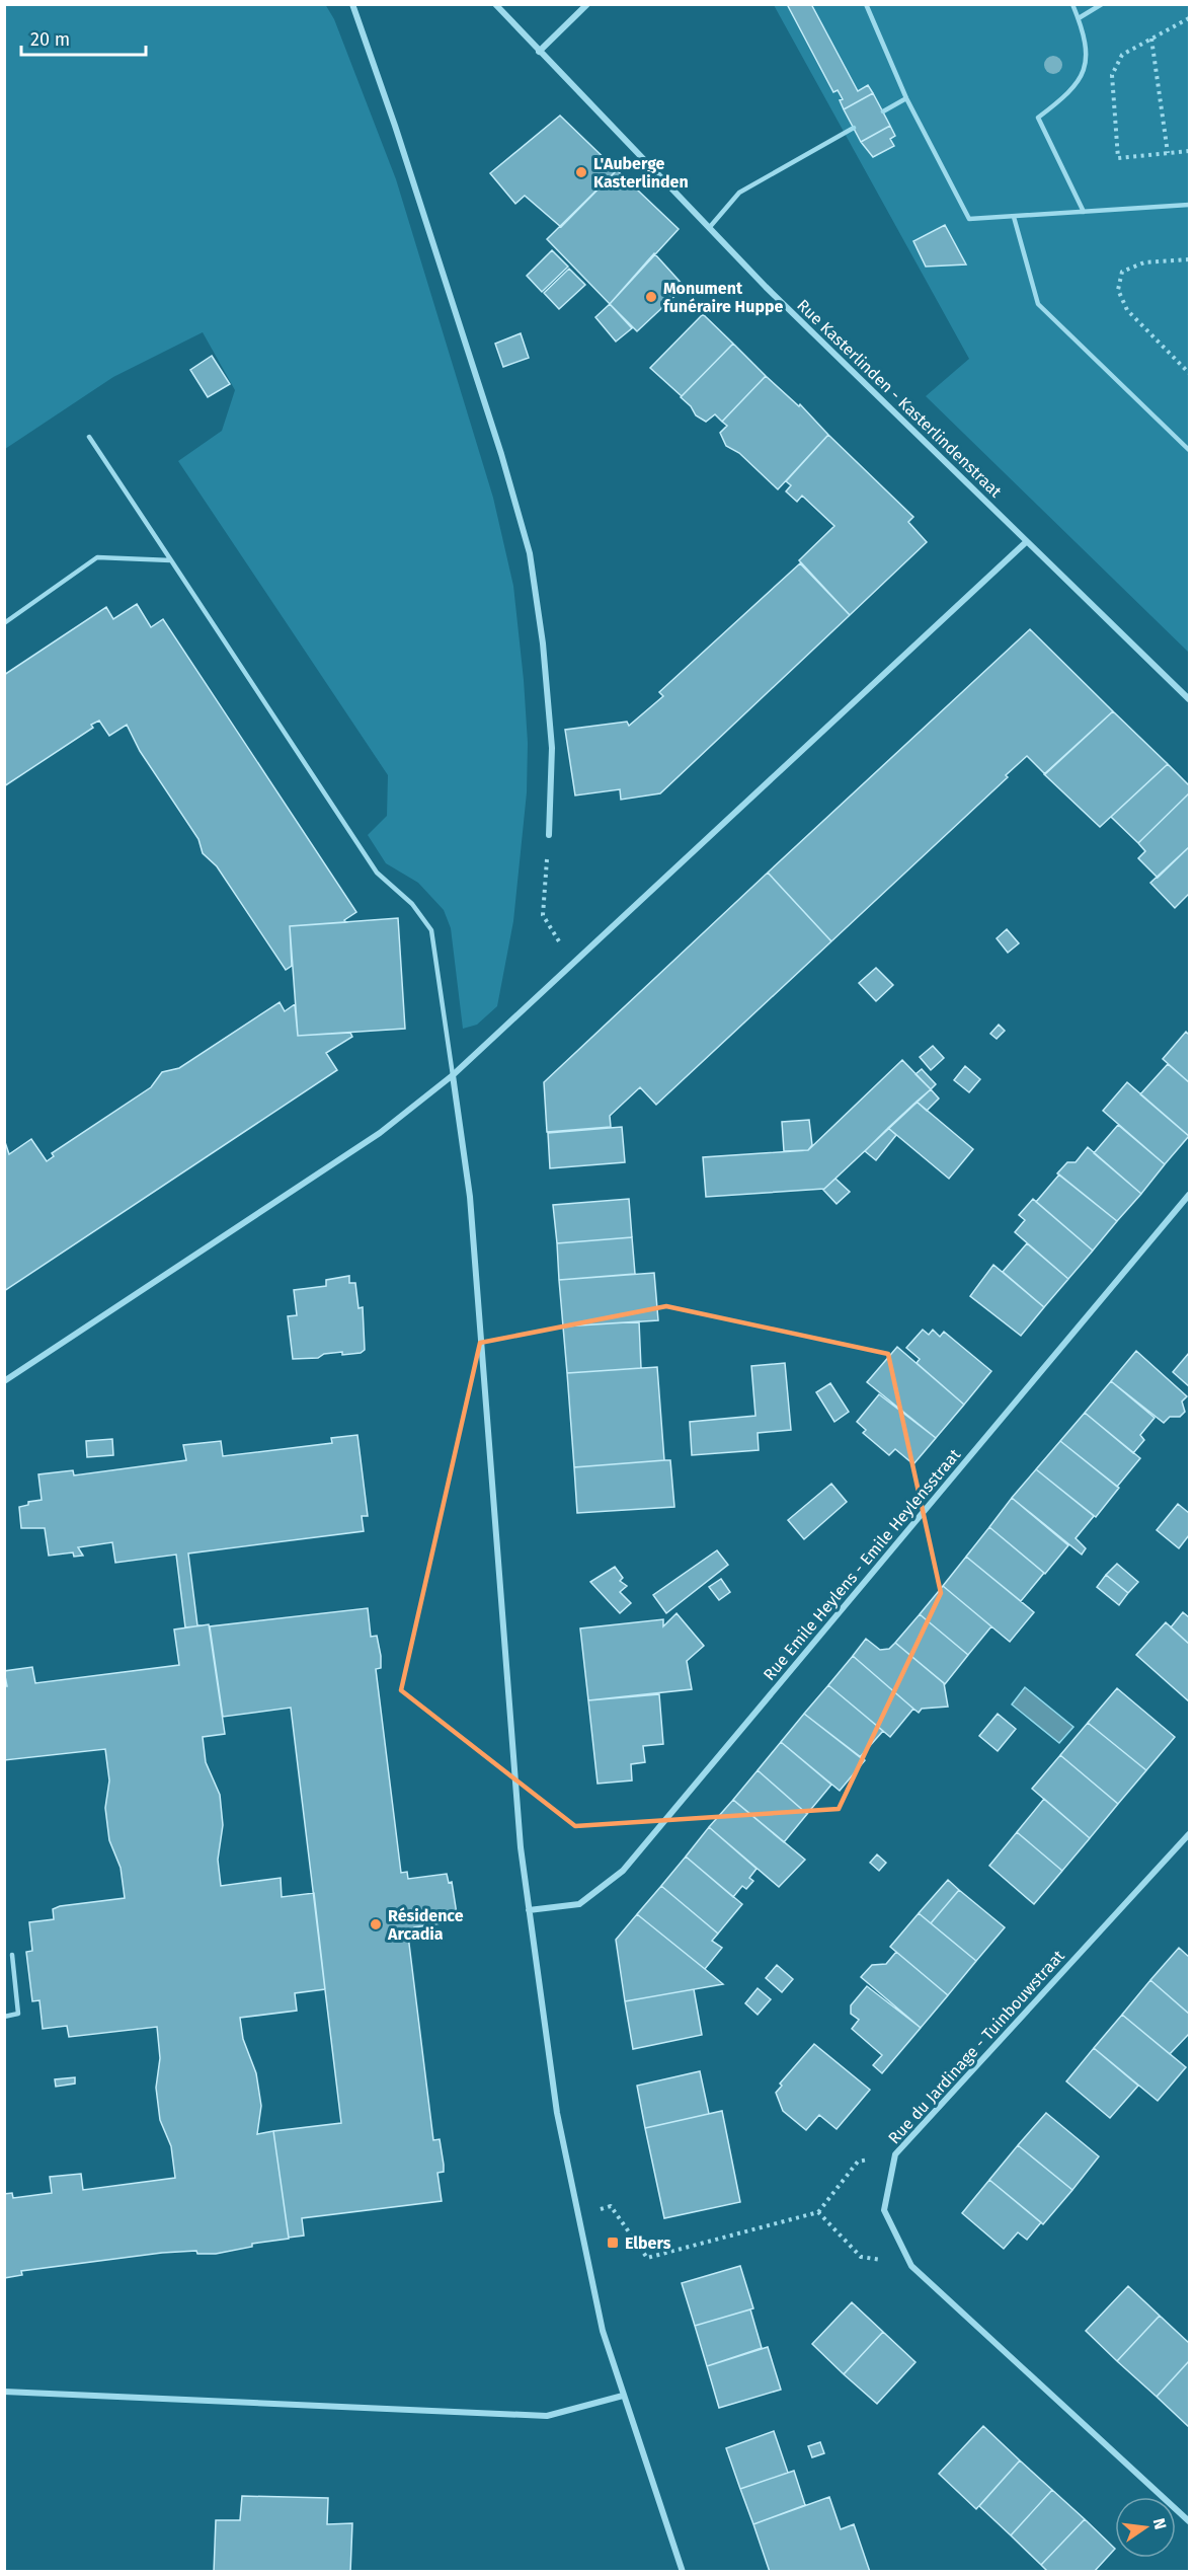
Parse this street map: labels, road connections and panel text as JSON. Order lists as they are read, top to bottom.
{
  "streets": {
    "street": ["Rue Kasterlinden - Kasterlindenstraat", "Rue Emile Heylens - Emile Heylensstraat", "Rue du Jardinage - Tuinbouwstraat"]
  },
  "places": {
    "other": ["L'Auberge Kasterlinden", "Monument funéraire Huppe", "Résidence Arcadia"],
    "transit": ["Elbers"]
  },
  "scale_bar": "20 m",
  "north": "right"
}
